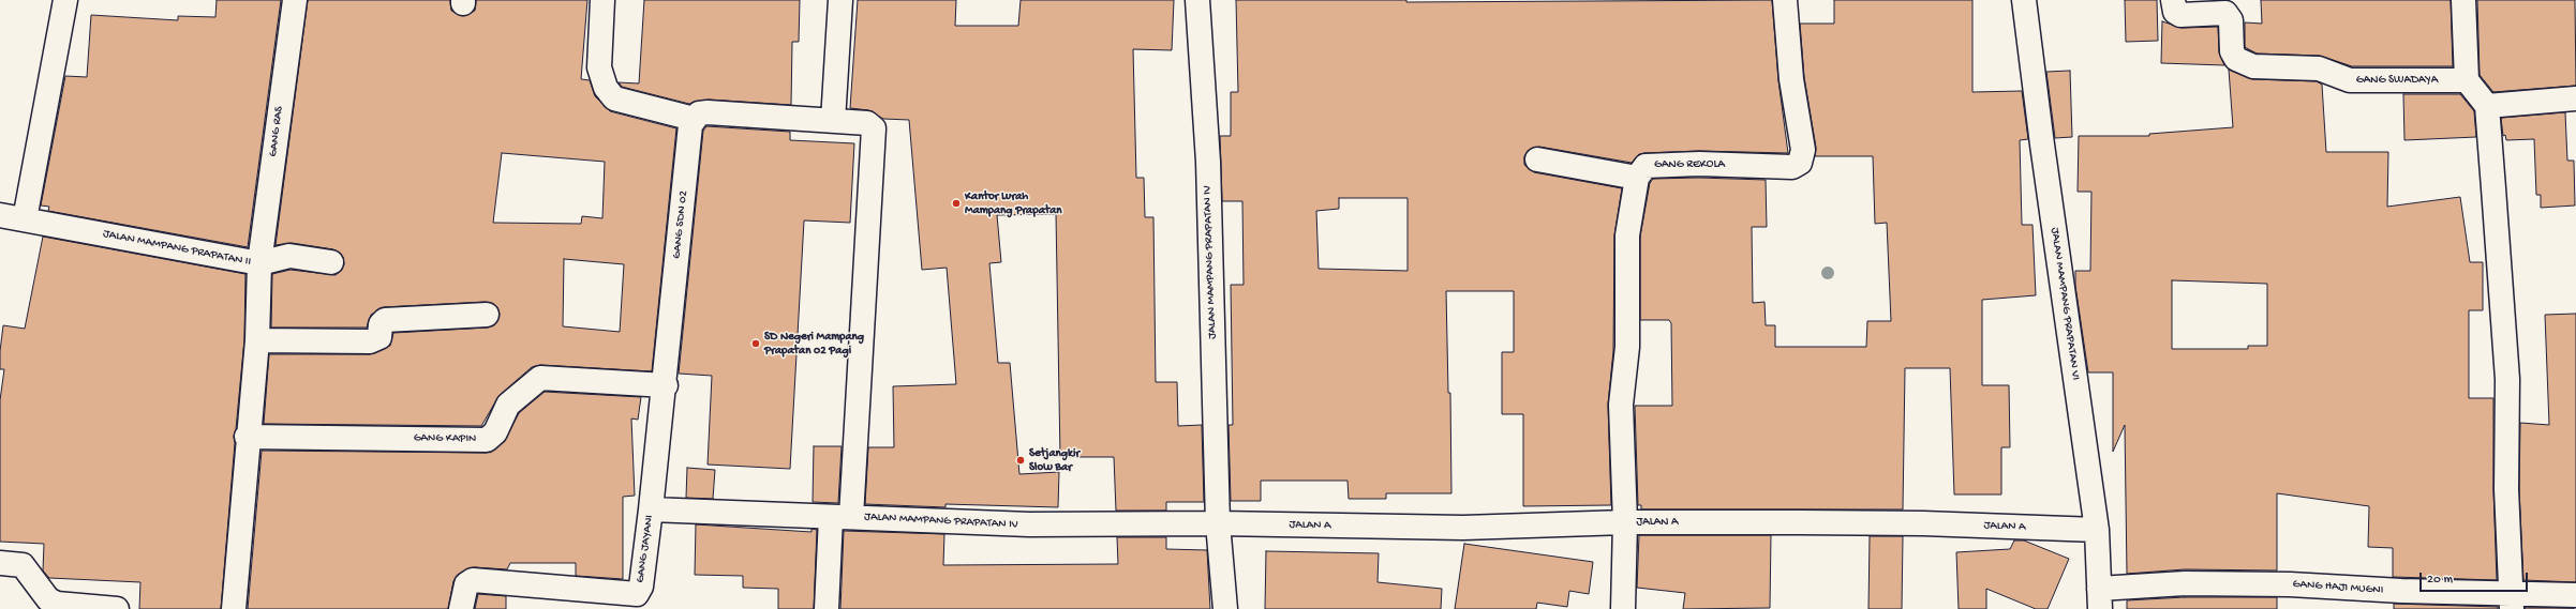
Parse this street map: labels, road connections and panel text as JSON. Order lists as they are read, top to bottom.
{
  "streets": {
    "street": [
      "GANG SWADAYA",
      "GANG RAS",
      "GANG REKOLA",
      "GANG SDN 02",
      "JALAN MAMPANG PRAPATAN II",
      "JALAN MAMPANG PRAPATAN IV",
      "JALAN MAMPANG PRAPATAN VI",
      "GANG KAPIN",
      "JALAN A",
      "GANG JAYANI",
      "GANG HAJI MUGNI"
    ]
  },
  "crossings": [
    ["GANG RAS", "JALAN MAMPANG PRAPATAN II"],
    ["GANG SDN 02", "GANG KAPIN"],
    ["GANG SDN 02", "GANG JAYANI"],
    ["JALAN MAMPANG PRAPATAN II", "GANG KAPIN"],
    ["JALAN MAMPANG PRAPATAN IV", "JALAN A"],
    ["JALAN MAMPANG PRAPATAN IV", "GANG JAYANI"],
    ["JALAN MAMPANG PRAPATAN VI", "JALAN A"],
    ["JALAN MAMPANG PRAPATAN VI", "GANG HAJI MUGNI"]
  ],
  "places": ["Kantor Lurah Mampang Prapatan", "SD Negeri Mampang Prapatan 02 Pagi", "Setjangkir Slow Bar"],
  "scale_bar": "20 m"
}
